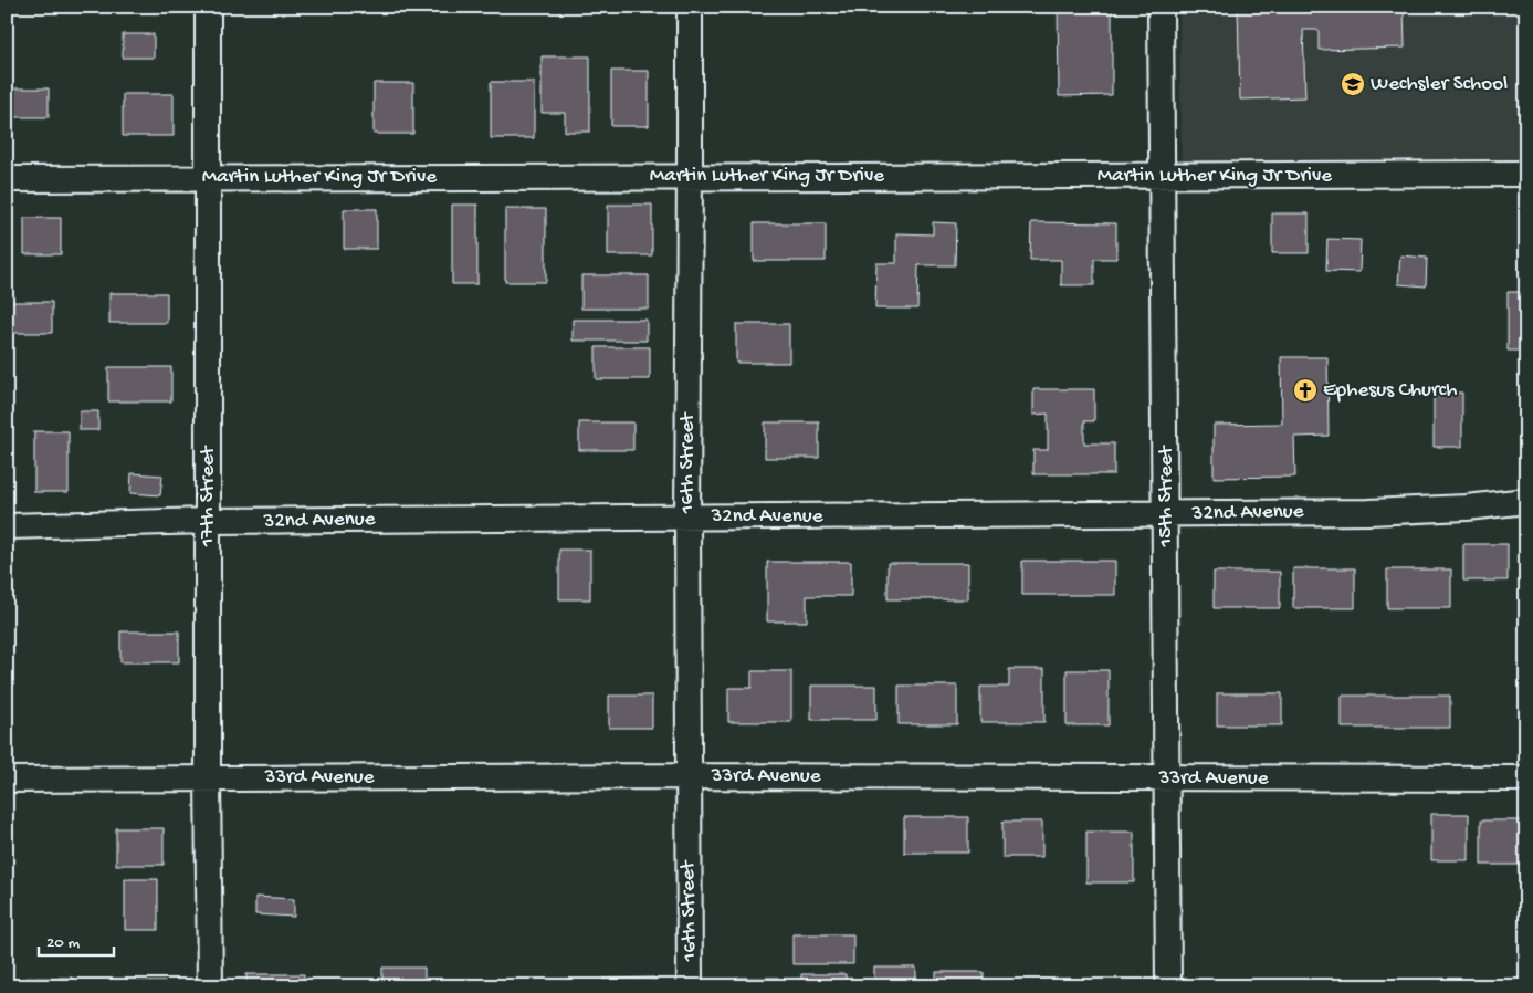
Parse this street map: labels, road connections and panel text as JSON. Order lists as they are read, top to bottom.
{
  "streets": {
    "street": [
      "Martin Luther King Jr Drive",
      "16th Street",
      "17th Street",
      "15th Street",
      "32nd Avenue",
      "33rd Avenue"
    ]
  },
  "crossings": [
    ["Martin Luther King Jr Drive", "16th Street"],
    ["Martin Luther King Jr Drive", "17th Street"],
    ["Martin Luther King Jr Drive", "15th Street"],
    ["16th Street", "32nd Avenue"],
    ["16th Street", "33rd Avenue"],
    ["17th Street", "32nd Avenue"],
    ["17th Street", "33rd Avenue"],
    ["15th Street", "32nd Avenue"],
    ["15th Street", "33rd Avenue"]
  ],
  "places": {
    "school or university": ["Wechsler School"],
    "church": ["Ephesus Church"]
  },
  "scale_bar": "20 m"
}
